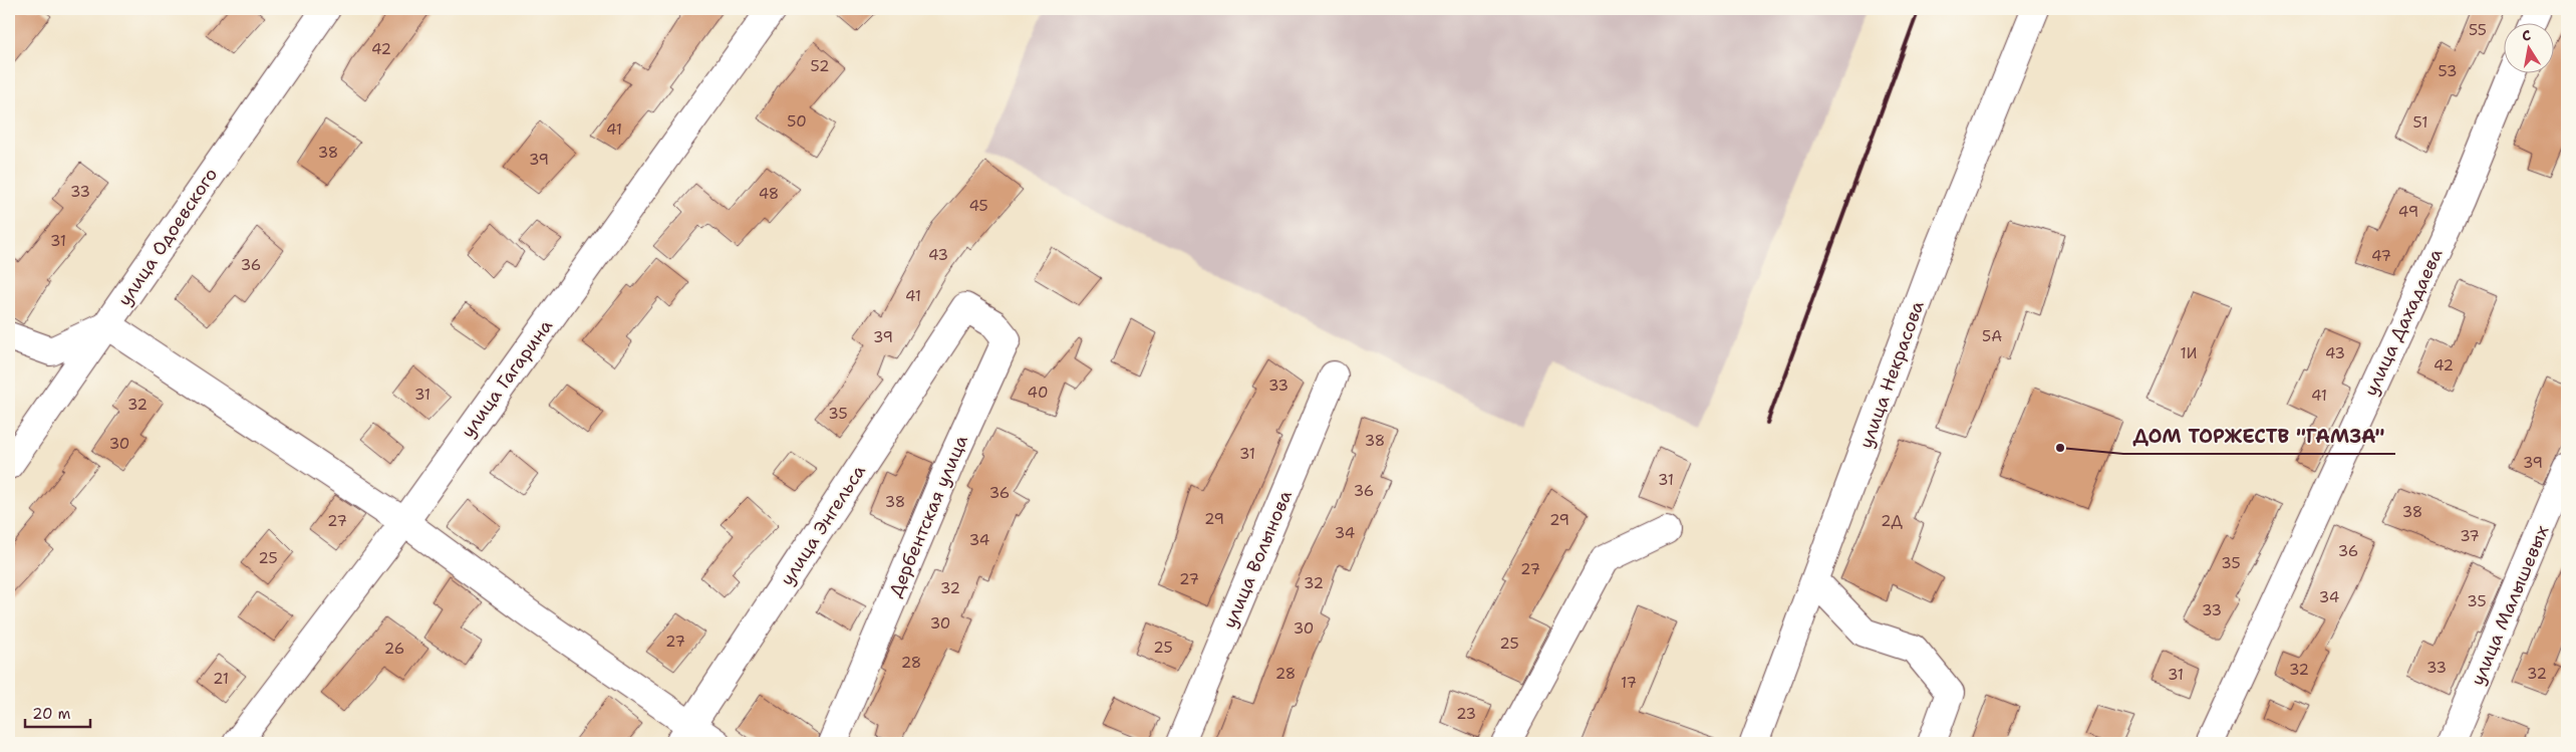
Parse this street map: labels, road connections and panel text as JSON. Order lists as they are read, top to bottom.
{
  "streets": {
    "street": [
      "улица Одоевского",
      "улица Дахадаева",
      "улица Некрасова",
      "улица Гагарина",
      "Дербентская улица",
      "улица Энгельса",
      "улица Волынова",
      "улица Малышевых"
    ]
  },
  "crossings": [
    ["Дербентская улица", "улица Энгельса"]
  ],
  "places": ["ДОМ ТОРЖЕСТВ \"ГАМЗА\""],
  "house_numbers": [
    "55",
    "42",
    "52",
    "53",
    "50",
    "51",
    "41",
    "38",
    "39",
    "33",
    "48",
    "45",
    "49",
    "31",
    "43",
    "47",
    "36",
    "41",
    "5А",
    "39",
    "1И",
    "43",
    "42",
    "33",
    "40",
    "31",
    "41",
    "32",
    "35",
    "38",
    "30",
    "31",
    "39",
    "31",
    "36",
    "36",
    "38",
    "38",
    "29",
    "29",
    "27",
    "2Д",
    "34",
    "37",
    "34",
    "36",
    "25",
    "35",
    "27",
    "27",
    "32",
    "32",
    "34",
    "35",
    "33",
    "30",
    "30",
    "27",
    "25",
    "25",
    "26",
    "28",
    "33",
    "32",
    "28",
    "32",
    "31",
    "21",
    "17",
    "23"
  ],
  "scale_bar": "20 m",
  "north": "top"
}
